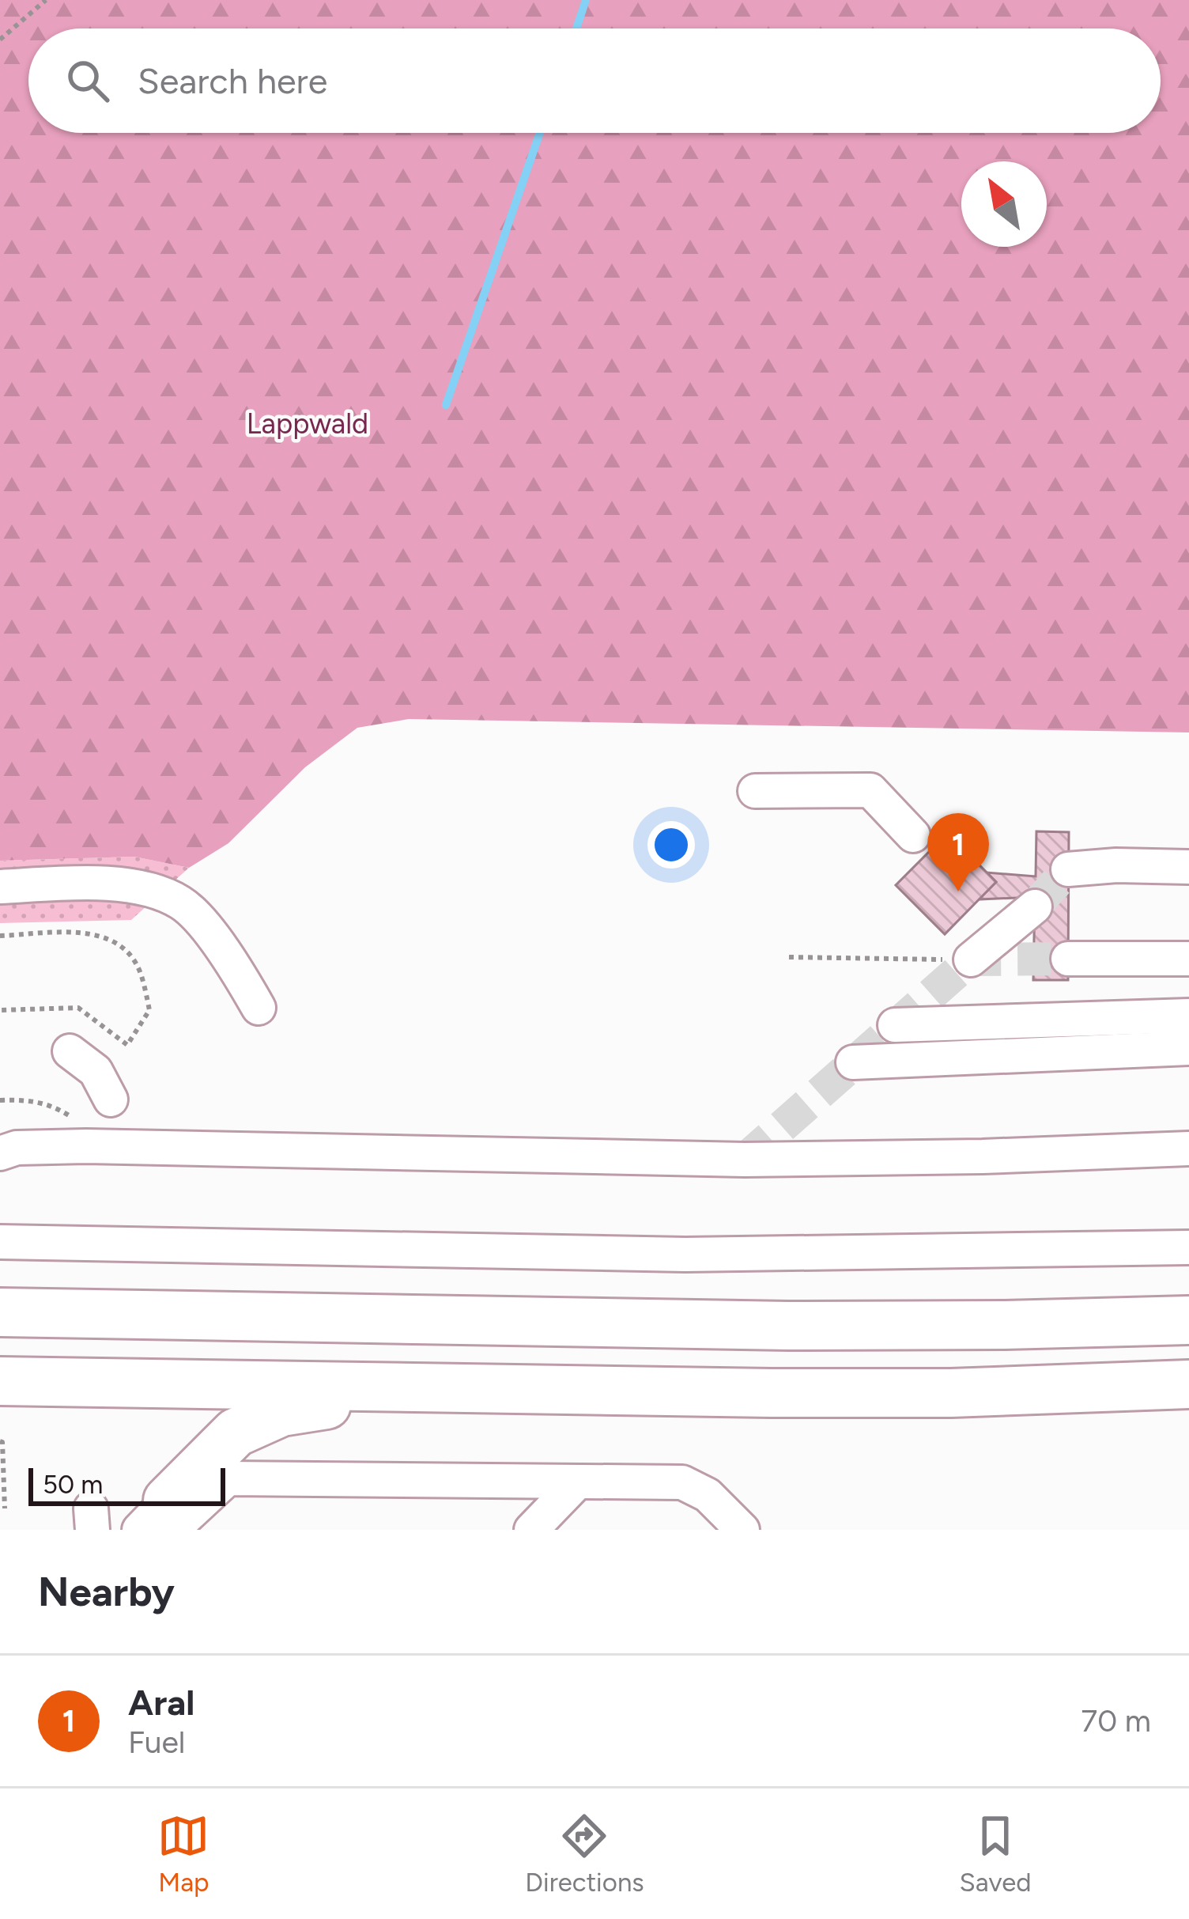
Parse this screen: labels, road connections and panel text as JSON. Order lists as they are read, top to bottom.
{
  "parks": ["Lappwald"],
  "scale_bar": "50 m",
  "north": "top left",
  "page": {
    "search": "Search here",
    "pins": "1",
    "scale": "50 m",
    "heading": "Nearby",
    "list": [
      {
        "mark": "1",
        "name": "Aral",
        "note": "Fuel",
        "value": "70 m"
      }
    ],
    "nav": ["Map", "Directions", "Saved"]
  }
}
